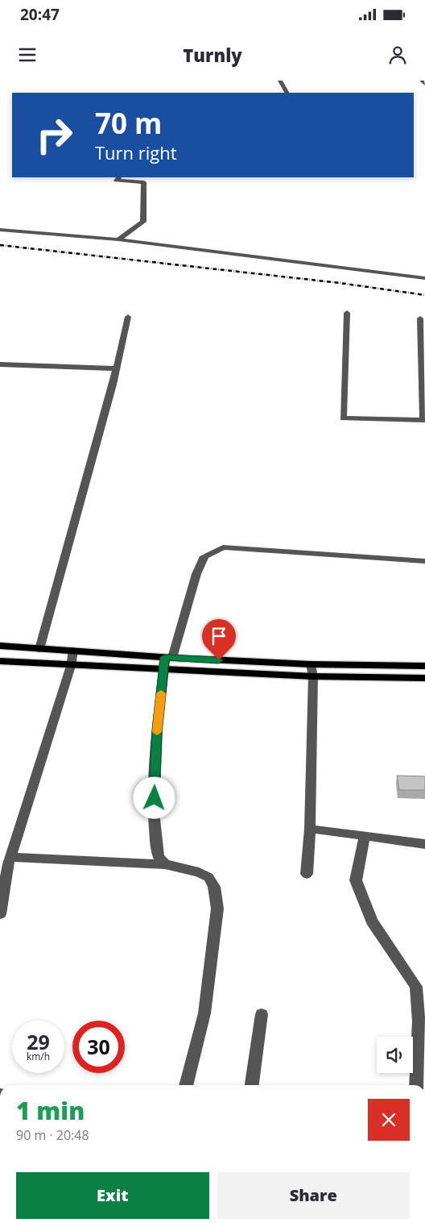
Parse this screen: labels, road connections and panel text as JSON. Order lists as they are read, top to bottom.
{
  "page": {
    "status": "20:47",
    "header": "Turnly",
    "turn": ["70 m", "Turn right"],
    "speed": "29 km/h",
    "limit": "30",
    "heading": ["1 min", "90 m · 20:48"],
    "buttons": ["Exit", "Share"]
  }
}
